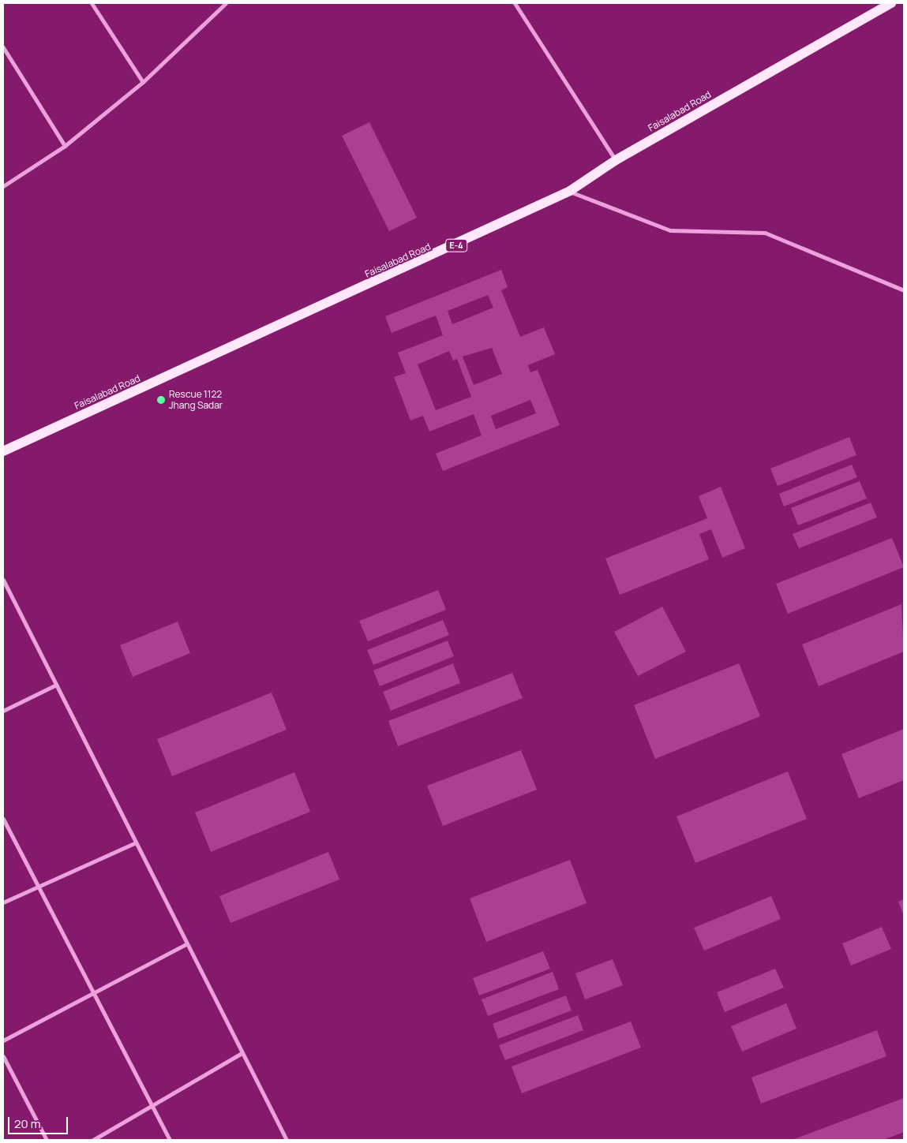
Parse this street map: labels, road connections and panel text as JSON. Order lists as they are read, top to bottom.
{
  "streets": {
    "main road": ["Faisalabad Road", "E-4"]
  },
  "places": ["Rescue 1122 Jhang Sadar"],
  "scale_bar": "20 m"
}
